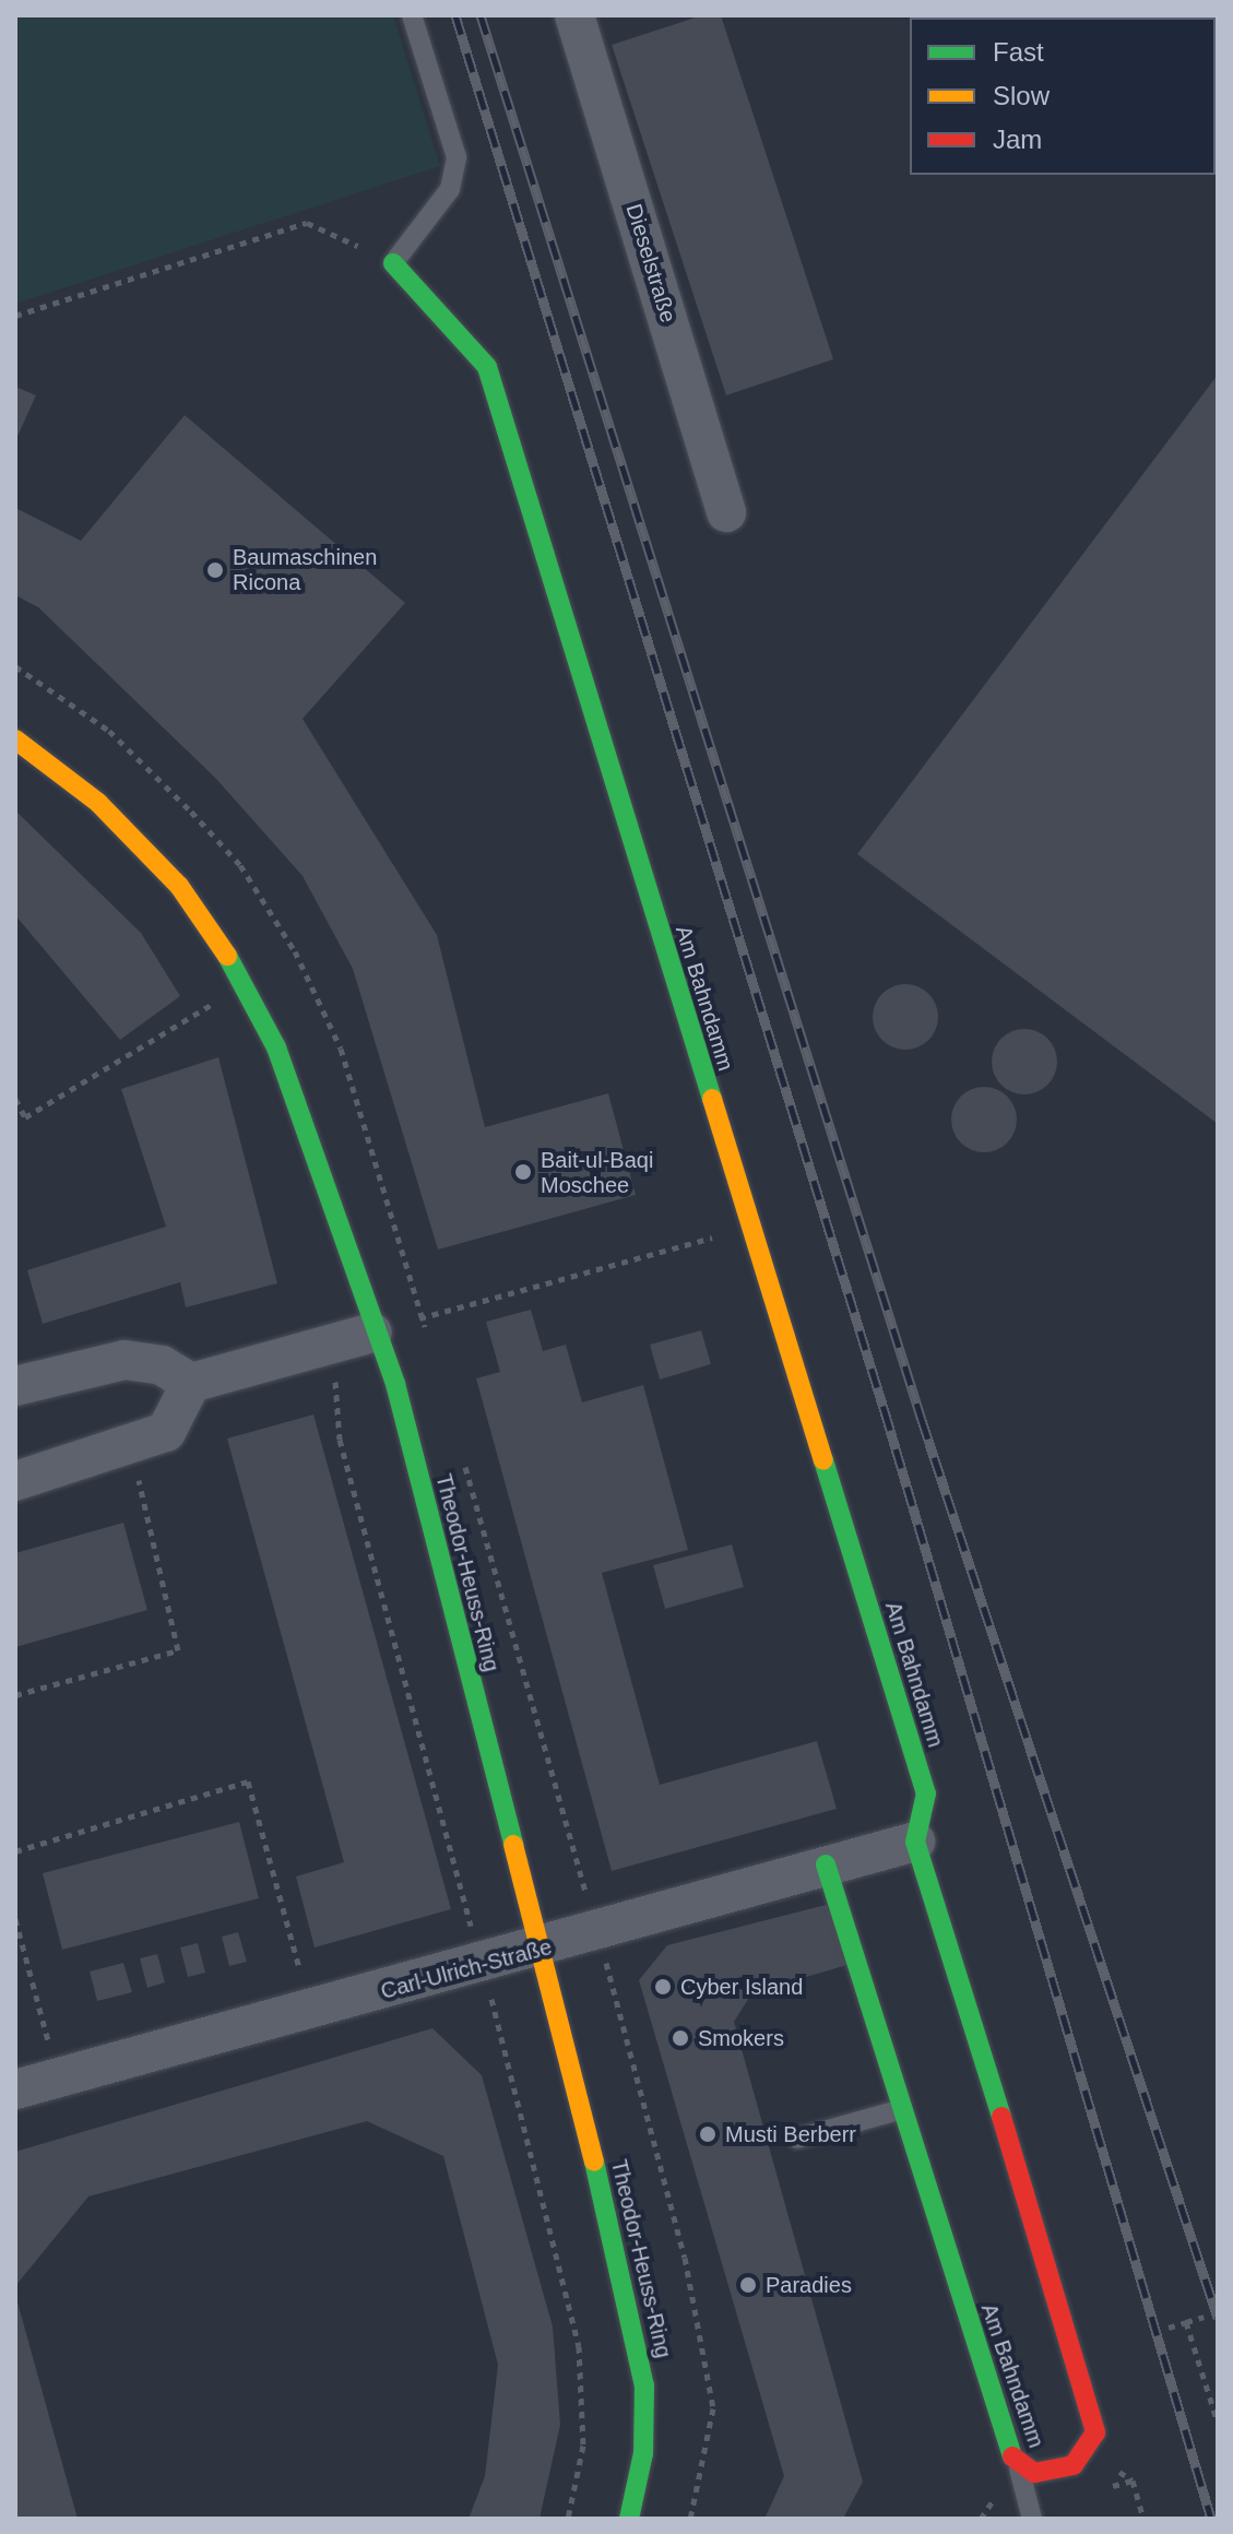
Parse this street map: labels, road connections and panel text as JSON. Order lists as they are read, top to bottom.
{
  "streets": {
    "street": [
      "Dieselstraße",
      "Am Bahndamm",
      "Theodor-Heuss-Ring",
      "Carl-Ulrich-Straße"
    ]
  },
  "crossings": [
    ["Am Bahndamm", "Carl-Ulrich-Straße"],
    ["Theodor-Heuss-Ring", "Carl-Ulrich-Straße"]
  ],
  "places": [
    "Baumaschinen Ricona",
    "Bait-ul-Baqi Moschee",
    "Cyber Island",
    "Smokers",
    "Musti Berberr",
    "Paradies"
  ],
  "legend": ["Fast", "Slow", "Jam"]
}
